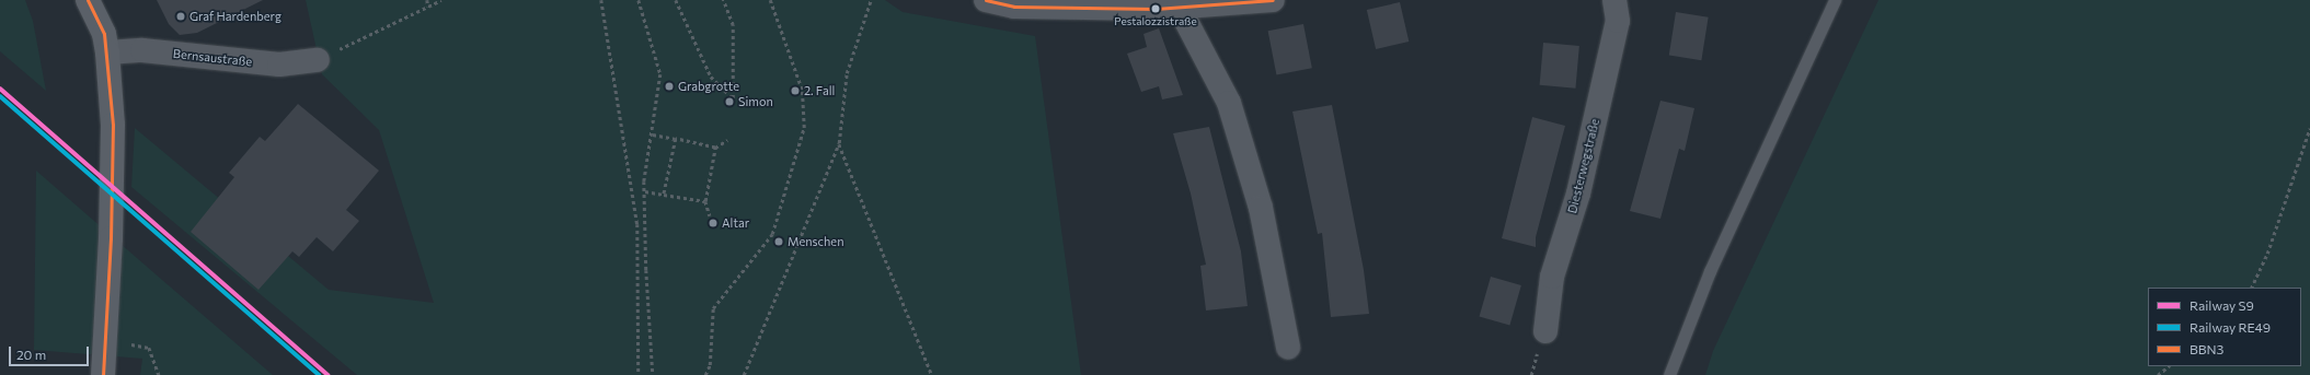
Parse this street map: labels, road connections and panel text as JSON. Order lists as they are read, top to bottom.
{
  "streets": {
    "street": ["Bernsaustraße", "Diesterwegstraße"]
  },
  "places": [
    "Pestalozzistraße",
    "Graf Hardenberg",
    "Grabgrotte",
    "2. Fall",
    "Simon",
    "Altar",
    "Menschen"
  ],
  "lines": ["transit line BBN3", "rail line S9", "rail line RE49"],
  "legend": ["Railway S9", "Railway RE49", "BBN3"],
  "scale_bar": "20 m"
}
